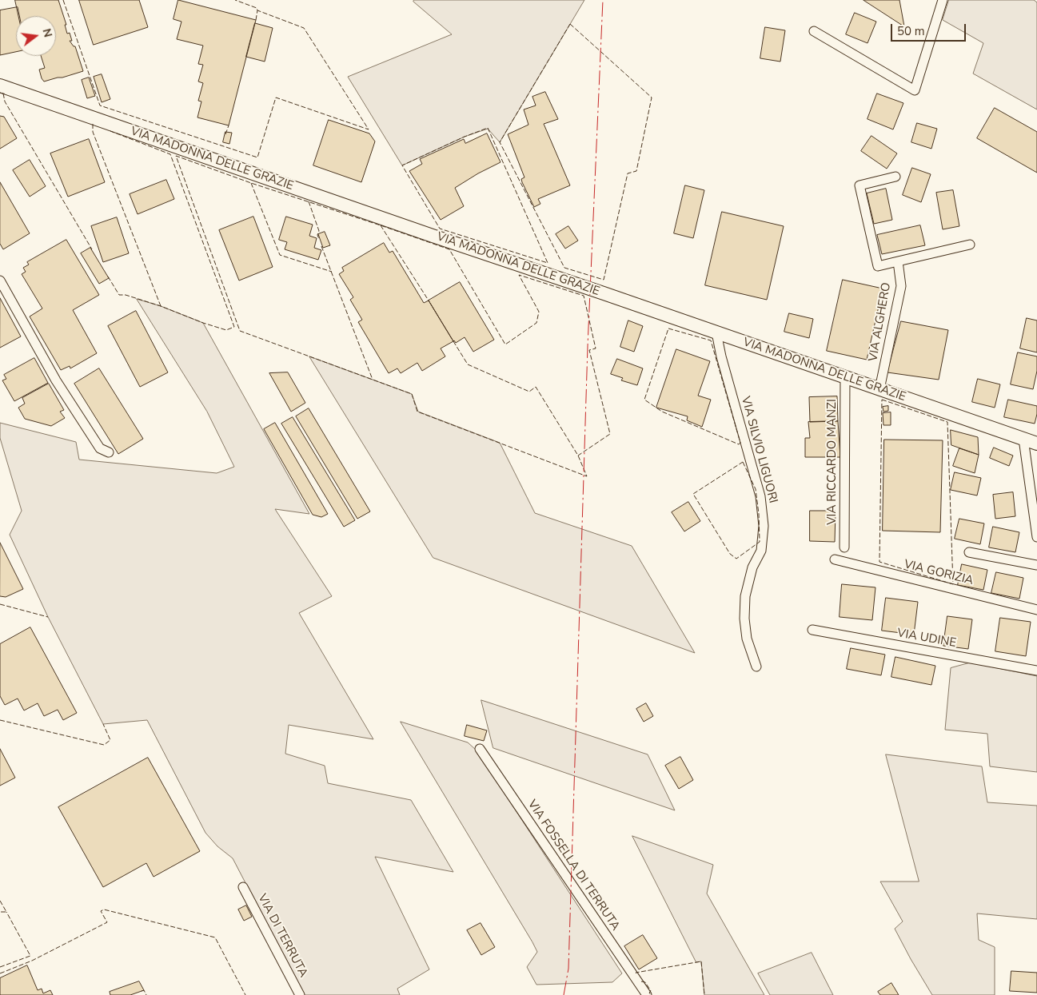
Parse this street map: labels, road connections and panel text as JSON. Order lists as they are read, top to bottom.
{
  "streets": {
    "street": [
      "VIA MADONNA DELLE GRAZIE",
      "VIA ALGHERO",
      "VIA SILVIO LIGUORI",
      "VIA RICCARDO MANZI",
      "VIA GORIZIA",
      "VIA UDINE",
      "VIA FOSSELLA DI TERRUTA",
      "VIA DI TERRUTA"
    ]
  },
  "crossings": [
    ["VIA MADONNA DELLE GRAZIE", "VIA ALGHERO"],
    ["VIA MADONNA DELLE GRAZIE", "VIA SILVIO LIGUORI"],
    ["VIA MADONNA DELLE GRAZIE", "VIA RICCARDO MANZI"]
  ],
  "scale_bar": "50 m",
  "north": "right"
}
